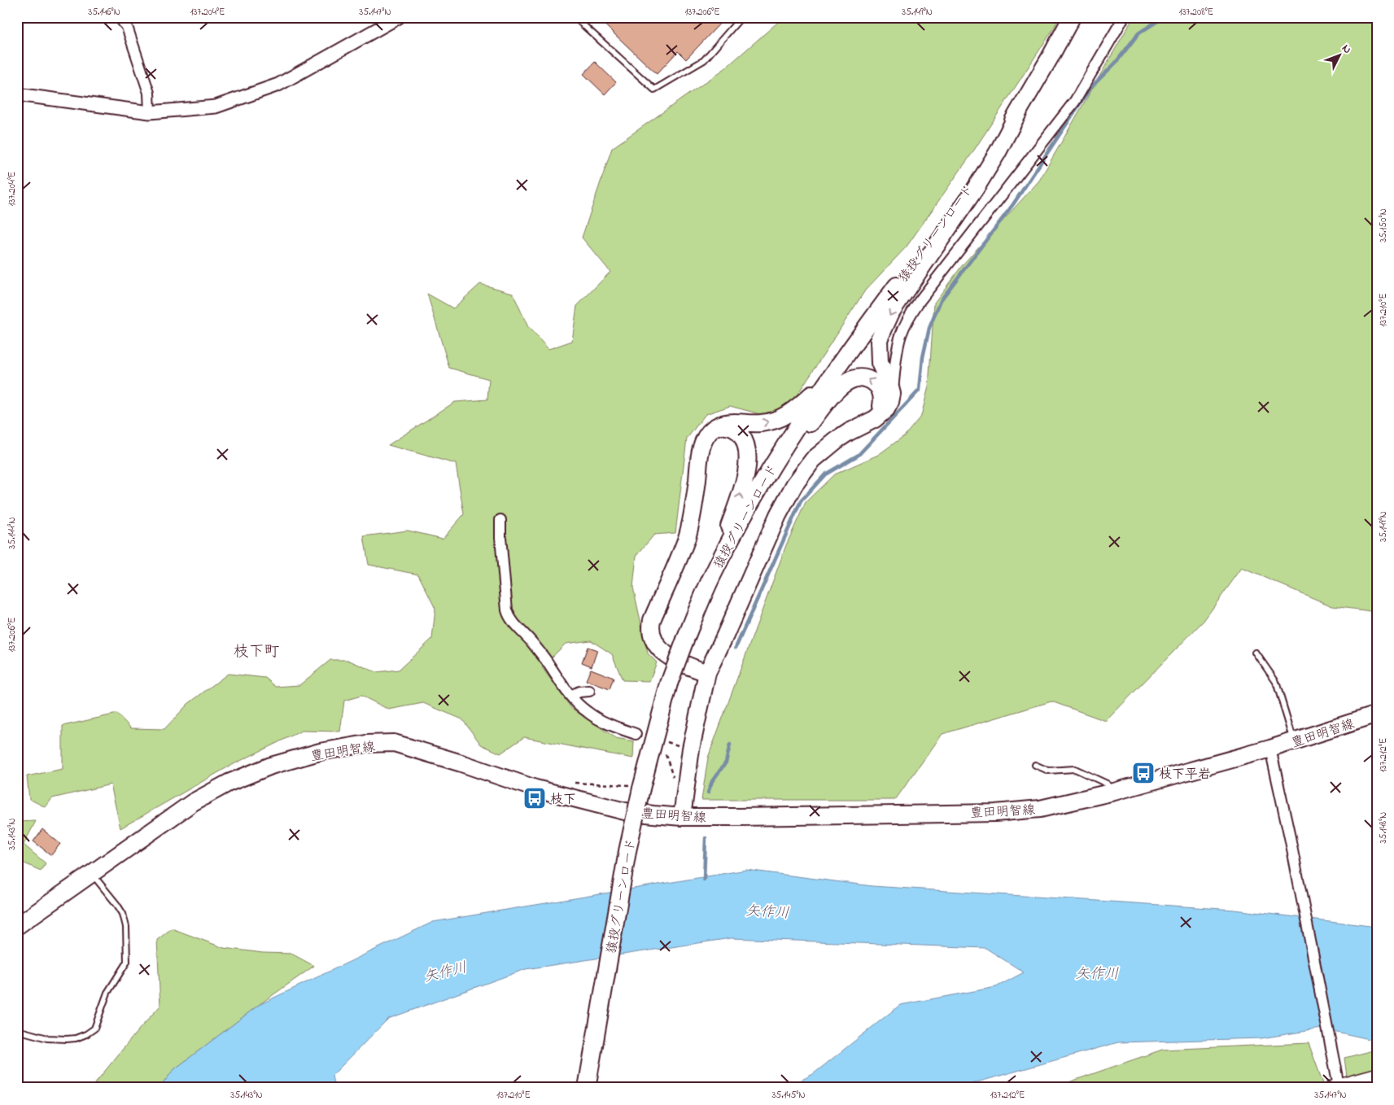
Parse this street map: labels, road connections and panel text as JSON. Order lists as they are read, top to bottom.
{
  "streets": {
    "main road": ["猿投グリーンロード", "豊田明智線"]
  },
  "districts": ["枝下町"],
  "water": ["矢作川"],
  "places": {
    "bus stop": ["枝下平岩", "枝下"]
  },
  "north": "top right",
  "coordinates": [
    "35.146°N",
    "137.204°E",
    "35.147°N",
    "137.206°E",
    "35.149°N",
    "137.208°E",
    "35.150°N",
    "137.210°E",
    "35.144°N",
    "137.212°E",
    "35.148°N",
    "35.143°N",
    "35.145°N"
  ]
}
